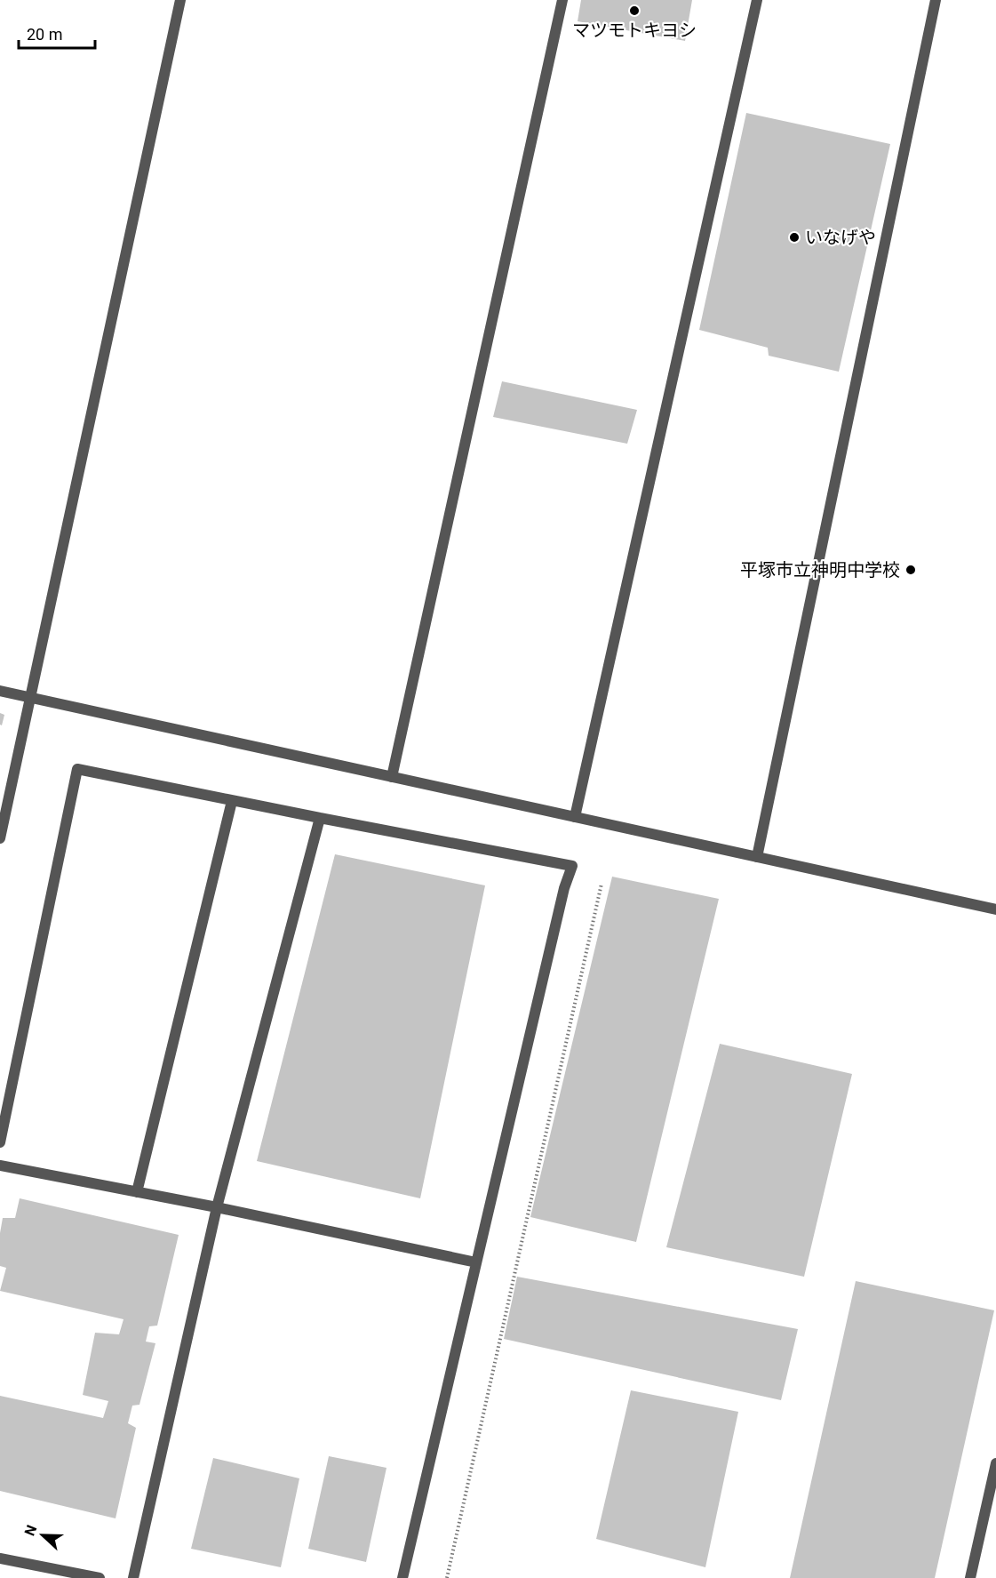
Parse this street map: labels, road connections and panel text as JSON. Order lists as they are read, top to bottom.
{
  "places": ["マツモトキヨシ", "いなげや", "平塚市立神明中学校"],
  "scale_bar": "20 m",
  "north": "left"
}
